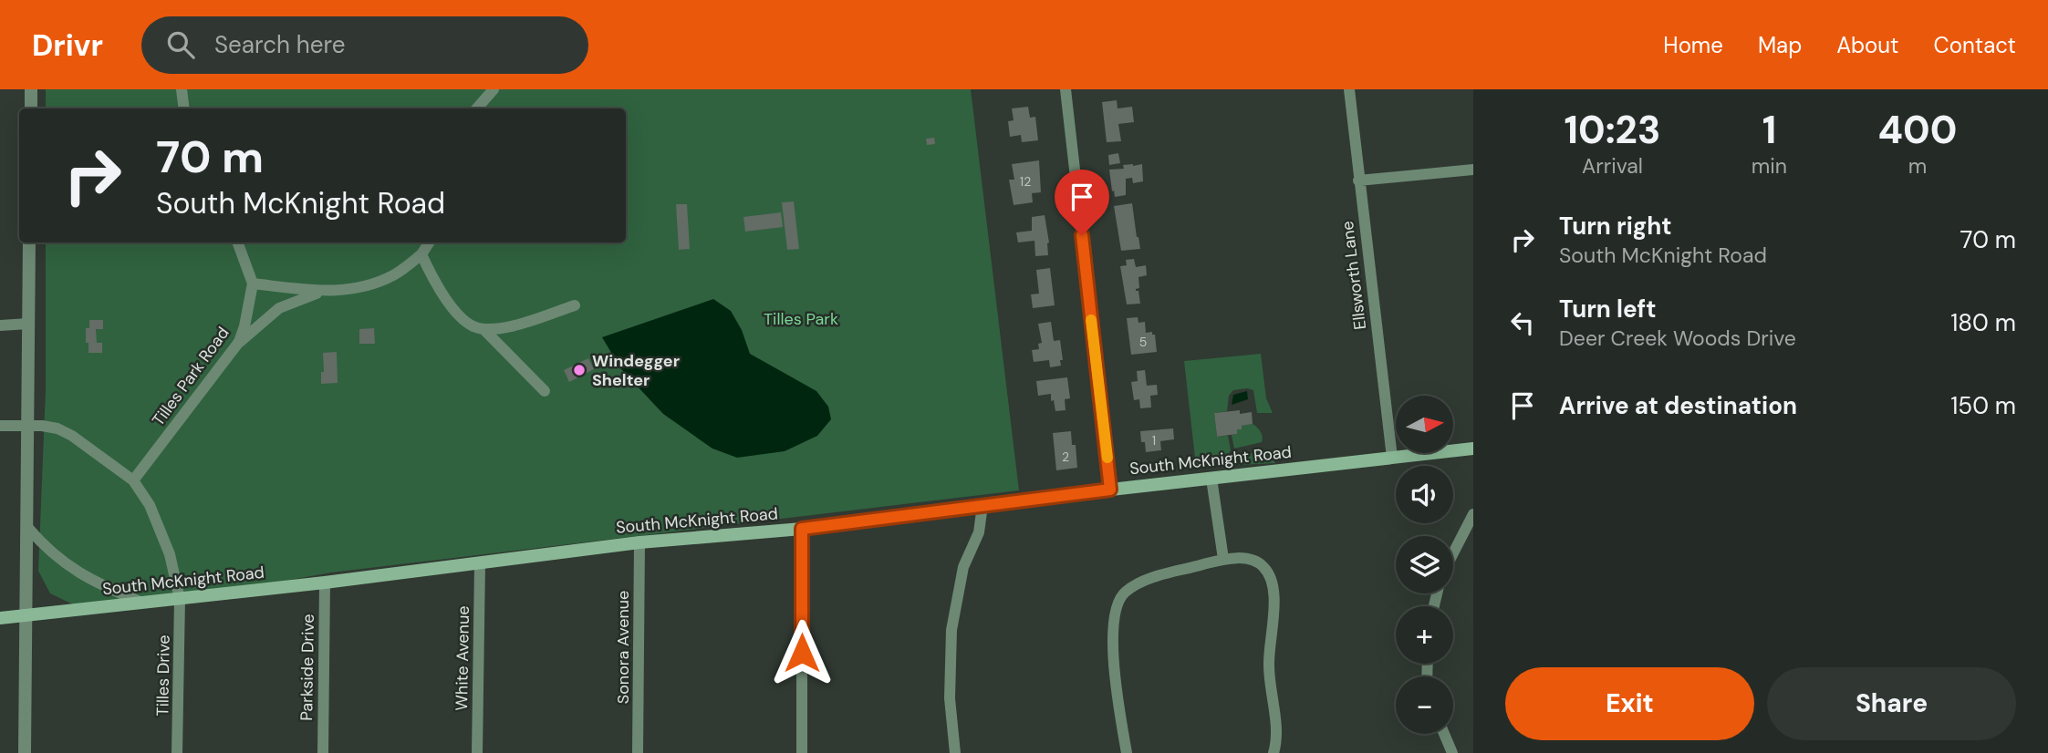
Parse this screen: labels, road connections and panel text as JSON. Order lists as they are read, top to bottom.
{
  "streets": {
    "main road": ["South McKnight Road"],
    "street": [
      "Ellsworth Lane",
      "Tilles Park Road",
      "Sonora Avenue",
      "White Avenue",
      "Parkside Drive",
      "Tilles Drive"
    ]
  },
  "crossings": [
    ["Ellsworth Lane", "South McKnight Road"],
    ["South McKnight Road", "Sonora Avenue"],
    ["South McKnight Road", "White Avenue"],
    ["South McKnight Road", "Parkside Drive"],
    ["South McKnight Road", "Tilles Drive"]
  ],
  "parks": ["Tilles Park"],
  "places": ["Windegger Shelter"],
  "house_numbers": [
    "12",
    "5",
    "1",
    "2"
  ],
  "north": "right",
  "page": {
    "header": "Drivr",
    "search": "Search here",
    "nav": [
      "Home",
      "Map",
      "About",
      "Contact"
    ],
    "eta": [
      "10:23",
      "Arrival",
      "1",
      "min",
      "400",
      "m"
    ],
    "turn": ["70 m", "South McKnight Road"],
    "list": [
      {
        "name": "Turn right",
        "note": "South McKnight Road",
        "value": "70 m"
      },
      {
        "name": "Turn left",
        "note": "Deer Creek Woods Drive",
        "value": "180 m"
      },
      {
        "name": "Arrive at destination",
        "value": "150 m"
      }
    ],
    "map_buttons": ["+", "−"],
    "buttons": ["Exit", "Share"]
  }
}
